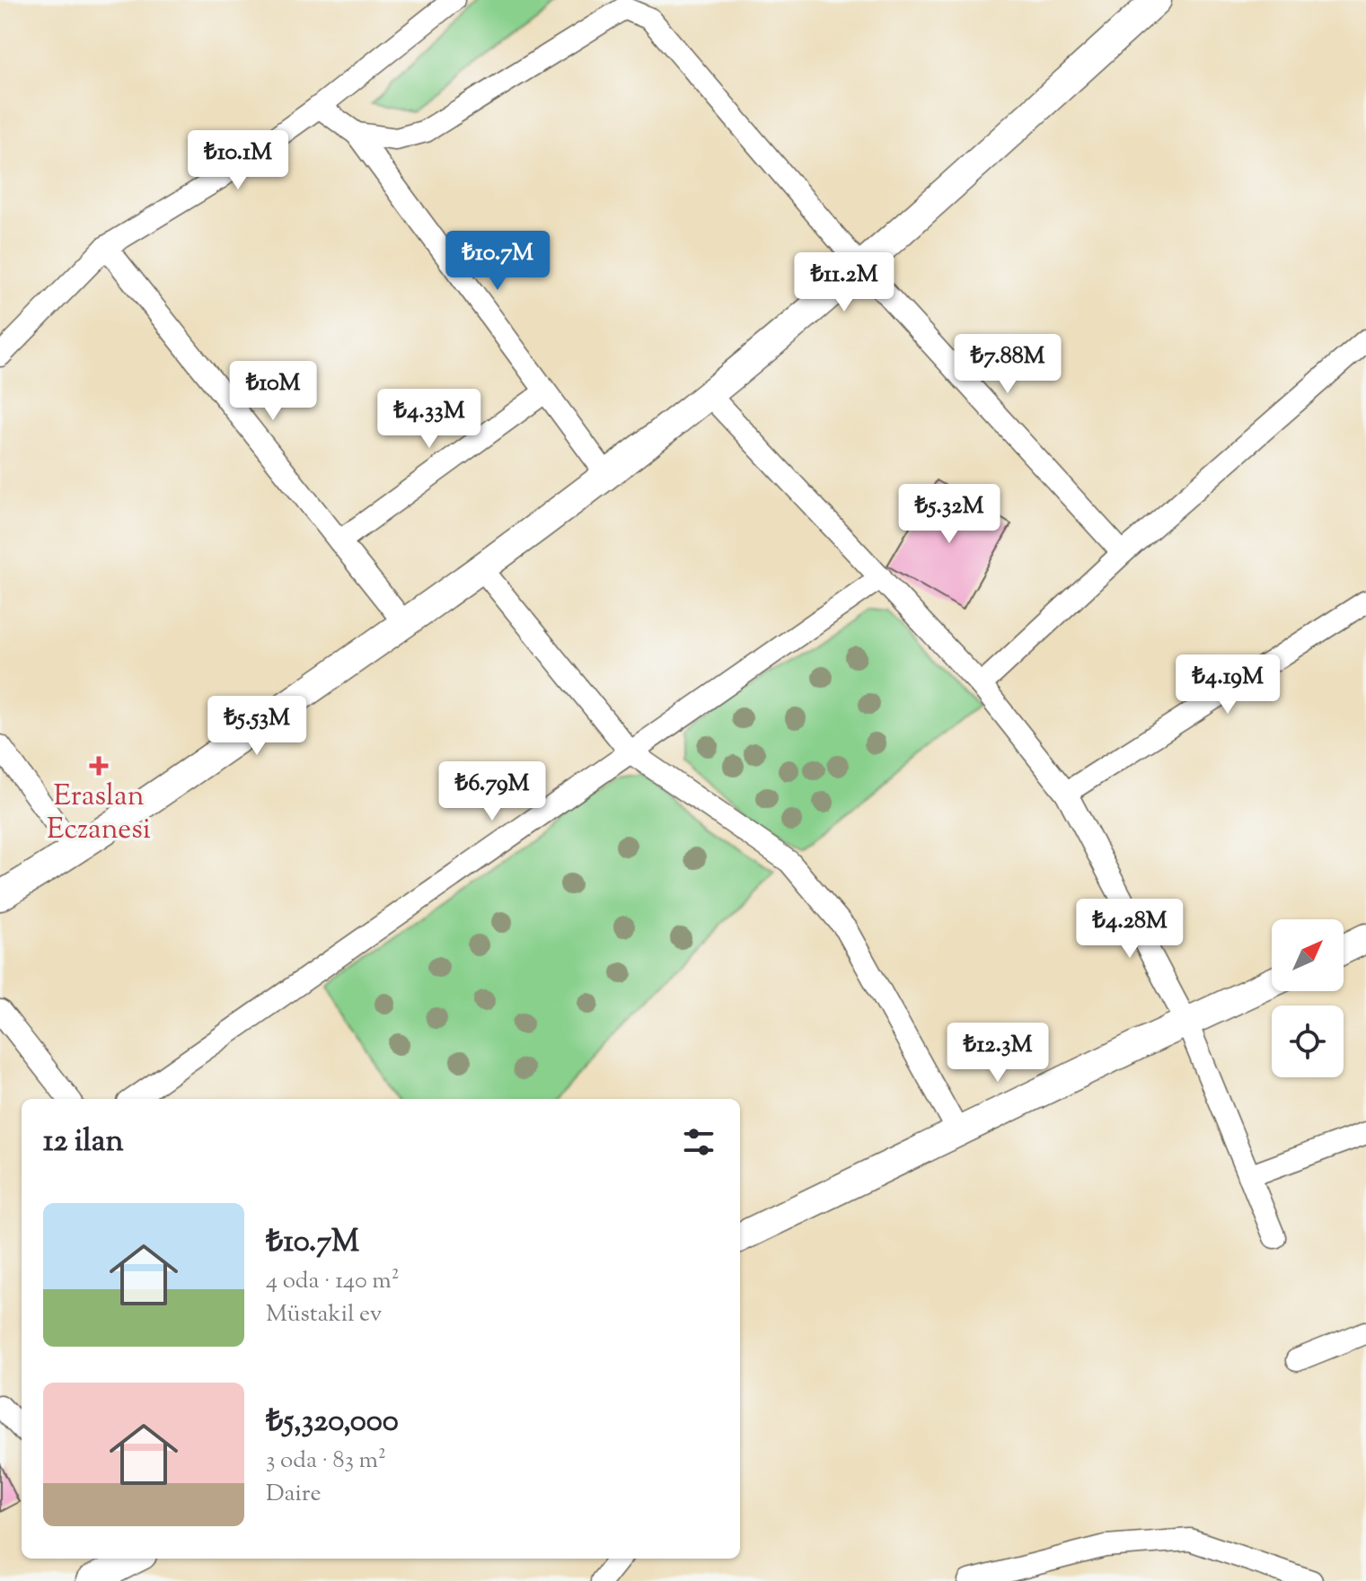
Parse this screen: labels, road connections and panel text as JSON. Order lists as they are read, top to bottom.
{
  "places": {
    "health": ["Eraslan Eczanesi"]
  },
  "north": "top right",
  "page": {
    "price": [
      "₺10.1M",
      "₺10.7M",
      "₺11.2M",
      "₺7.88M",
      "₺10M",
      "₺4.33M",
      "₺5.32M",
      "₺4.19M",
      "₺5.53M",
      "₺6.79M",
      "₺4.28M",
      "₺12.3M"
    ],
    "heading": "12 ilan",
    "list": [
      {
        "name": "₺10.7M",
        "note": "4 oda · 140 m² · Müstakil ev"
      },
      {
        "name": "₺5,320,000",
        "note": "3 oda · 83 m² · Daire"
      }
    ]
  }
}
